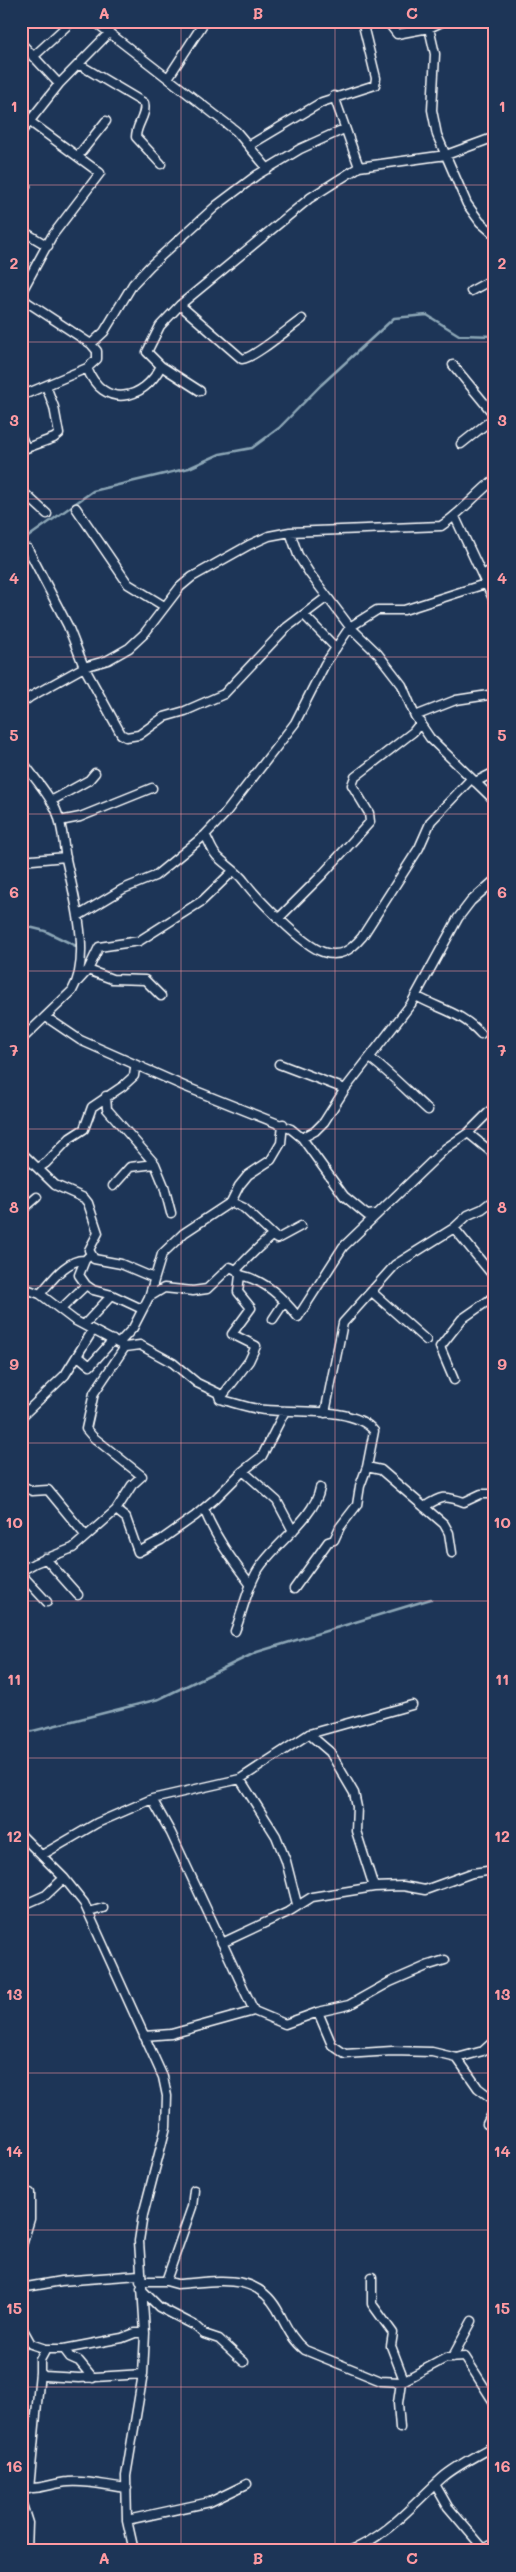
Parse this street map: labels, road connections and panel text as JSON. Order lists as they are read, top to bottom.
{
  "grid": {
    "columns": ["A", "B", "C"],
    "rows": [
      "1",
      "2",
      "3",
      "4",
      "5",
      "6",
      "7",
      "8",
      "9",
      "10",
      "11",
      "12",
      "13",
      "14",
      "15",
      "16"
    ]
  }
}
